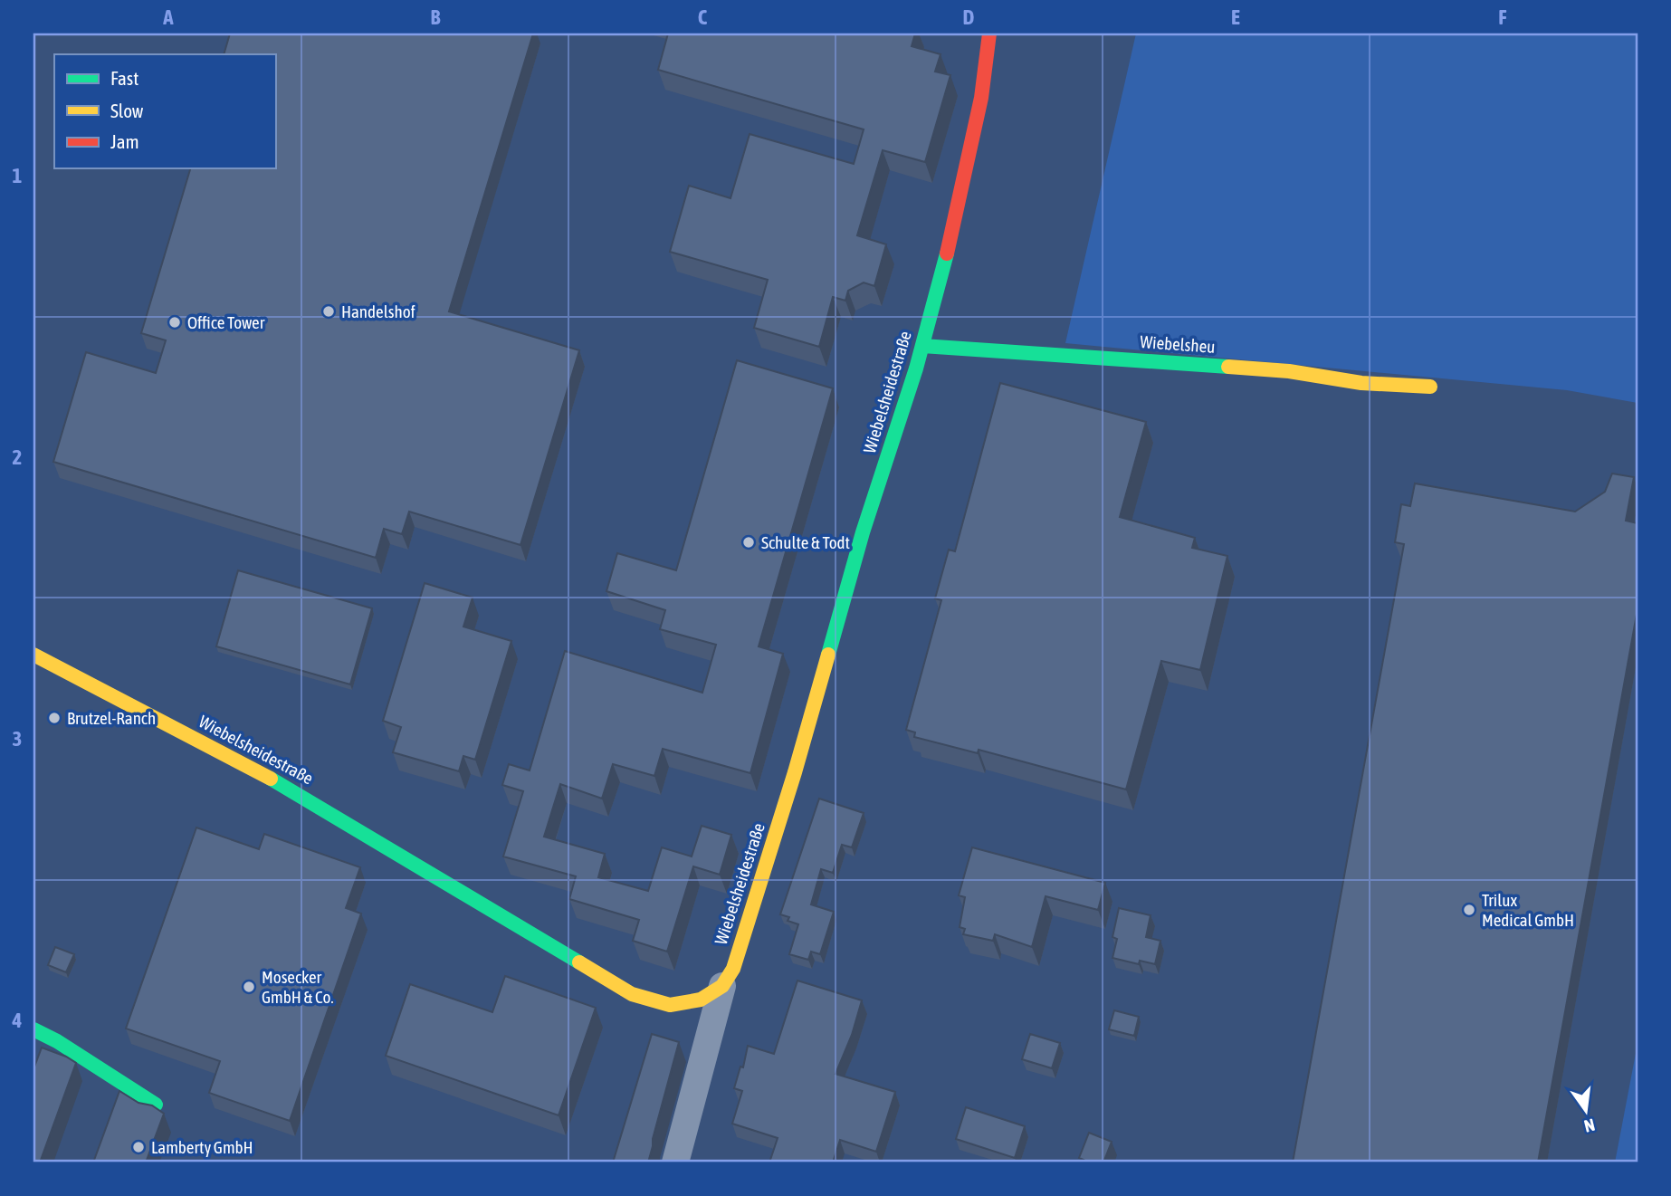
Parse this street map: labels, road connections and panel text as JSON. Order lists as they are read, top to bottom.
{
  "streets": {
    "street": ["Wiebelsheu", "Wiebelsheidestraße"]
  },
  "crossings": [
    ["Wiebelsheu", "Wiebelsheidestraße"]
  ],
  "places": [
    "Handelshof",
    "Office Tower",
    "Schulte & Todt",
    "Brutzel-Ranch",
    "Trilux Medical GmbH",
    "Mosecker GmbH & Co.",
    "Lamberty GmbH"
  ],
  "legend": ["Fast", "Slow", "Jam"],
  "north": "bottom",
  "grid": {
    "columns": [
      "A",
      "B",
      "C",
      "D",
      "E",
      "F"
    ],
    "rows": [
      "1",
      "2",
      "3",
      "4"
    ]
  }
}
